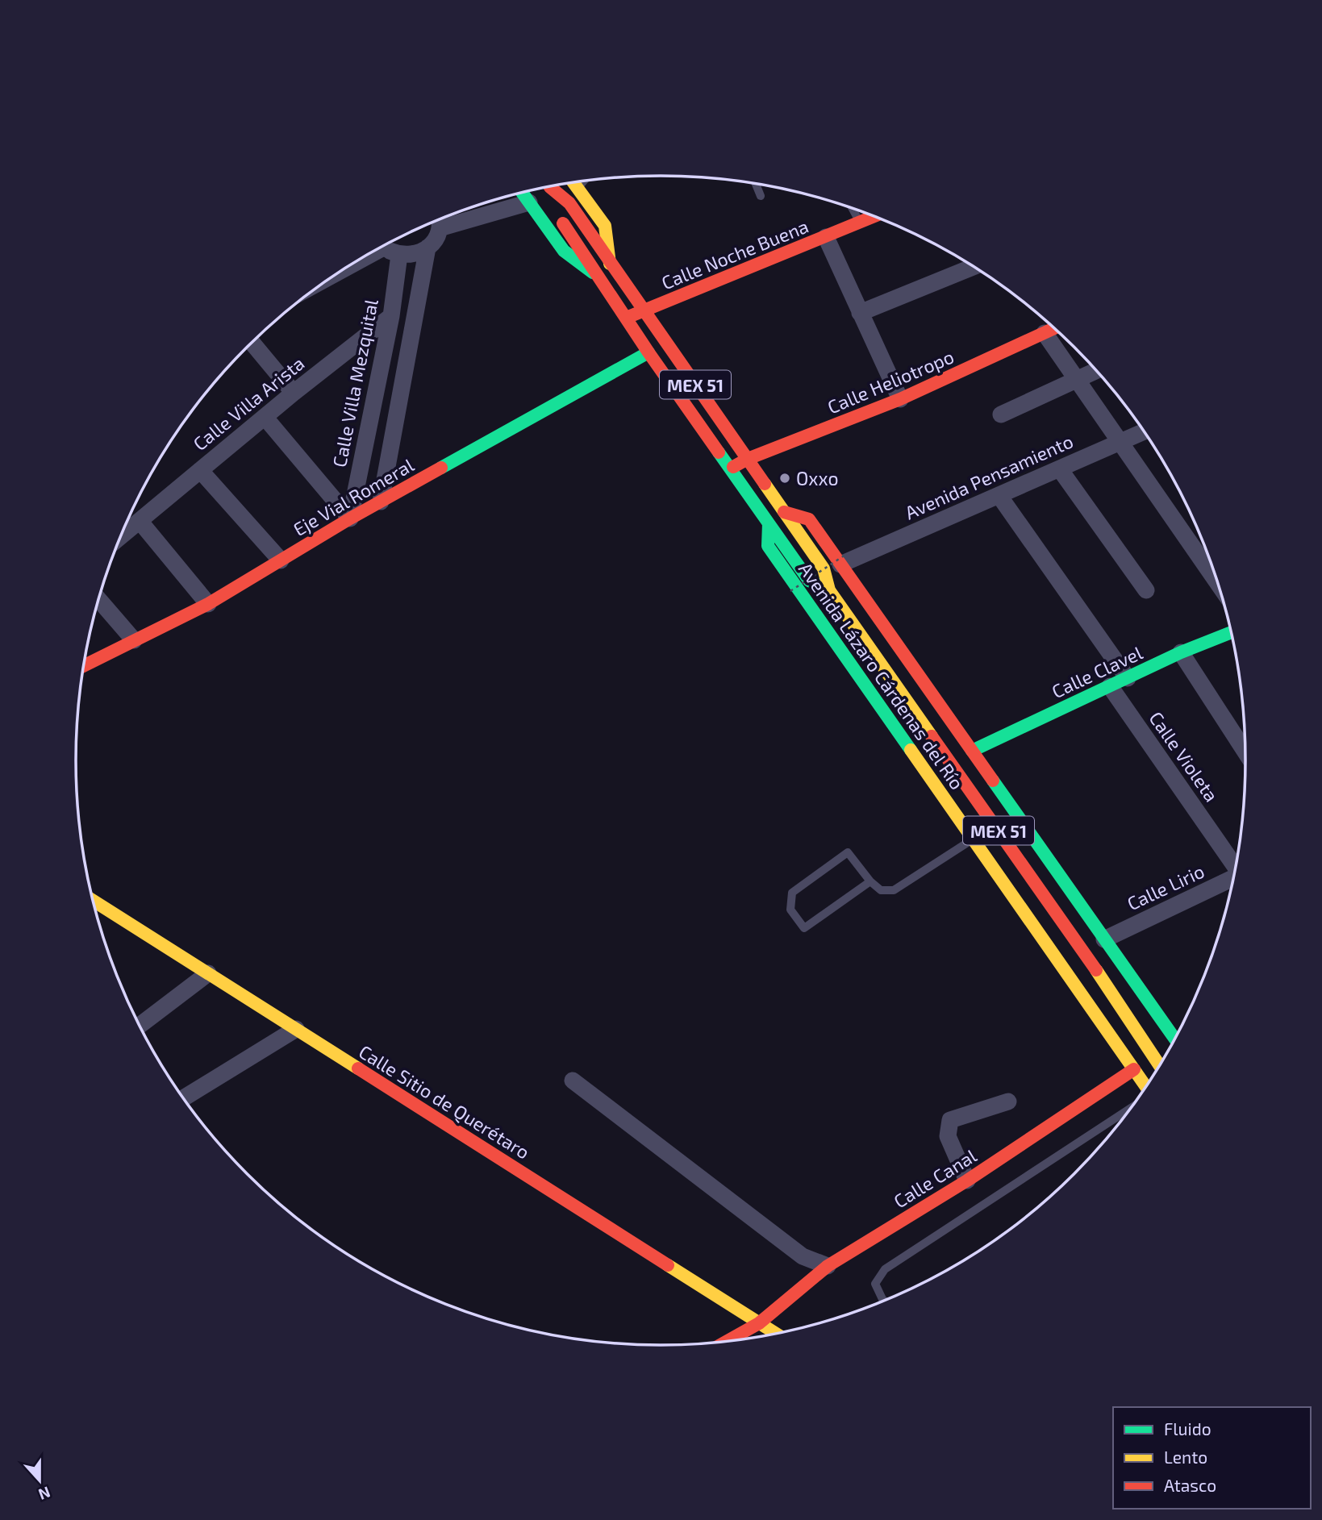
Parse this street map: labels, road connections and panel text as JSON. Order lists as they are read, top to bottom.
{
  "streets": {
    "main road": [
      "Calle Noche Buena",
      "Calle Heliotropo",
      "MEX 51",
      "Eje Vial Romeral",
      "Calle Clavel",
      "Avenida Lázaro Cárdenas del Río",
      "Calle Sitio de Querétaro",
      "Calle Canal"
    ],
    "street": [
      "Calle Villa Mezquital",
      "Calle Villa Arista",
      "Avenida Pensamiento",
      "Calle Violeta",
      "Calle Lirio"
    ]
  },
  "crossings": [
    ["Calle Noche Buena", "Avenida Lázaro Cárdenas del Río"],
    ["Calle Heliotropo", "Avenida Lázaro Cárdenas del Río"],
    ["Calle Villa Mezquital", "Calle Villa Arista"],
    ["Calle Villa Mezquital", "Eje Vial Romeral"],
    ["Avenida Pensamiento", "Avenida Lázaro Cárdenas del Río"],
    ["Eje Vial Romeral", "Avenida Lázaro Cárdenas del Río"],
    ["Calle Clavel", "Avenida Lázaro Cárdenas del Río"],
    ["Calle Clavel", "Calle Violeta"],
    ["Avenida Lázaro Cárdenas del Río", "Calle Lirio"],
    ["Avenida Lázaro Cárdenas del Río", "Calle Canal"],
    ["Calle Sitio de Querétaro", "Calle Canal"]
  ],
  "places": ["Oxxo"],
  "legend": ["Fluido", "Lento", "Atasco"],
  "north": "bottom"
}
